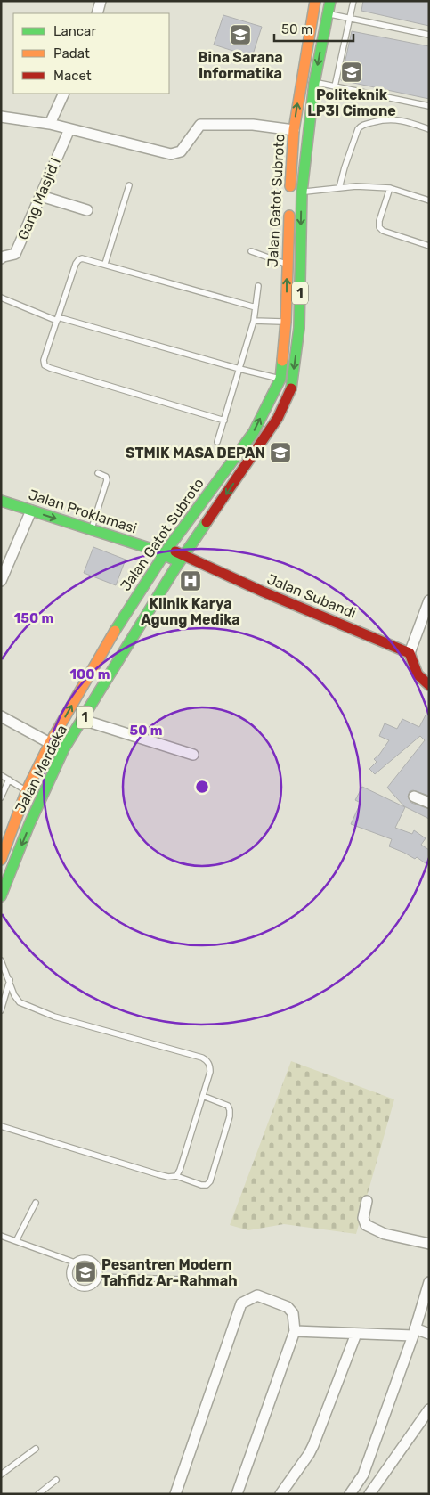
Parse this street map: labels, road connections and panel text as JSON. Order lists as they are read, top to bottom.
{
  "streets": {
    "main road": [
      "Jalan Gatot Subroto",
      "1",
      "Jalan Proklamasi",
      "Jalan Subandi",
      "Jalan Merdeka"
    ],
    "street": ["Gang Masjid I"]
  },
  "crossings": [
    ["Jalan Gatot Subroto", "Jalan Proklamasi"],
    ["Jalan Gatot Subroto", "Jalan Subandi"],
    ["Jalan Gatot Subroto", "Jalan Merdeka"],
    ["Jalan Proklamasi", "Jalan Subandi"]
  ],
  "one_way": ["Jalan Proklamasi", "Jalan Merdeka"],
  "places": {
    "school or university": [
      "Bina Sarana Informatika",
      "Politeknik LP3I Cimone",
      "STMIK MASA DEPAN",
      "Pesantren Modern Tahfidz Ar-Rahmah"
    ],
    "hospital": ["Klinik Karya Agung Medika"]
  },
  "legend": ["Lancar", "Padat", "Macet"],
  "scale_bar": "50 m",
  "rings": ["150 m", "100 m", "50 m"]
}
